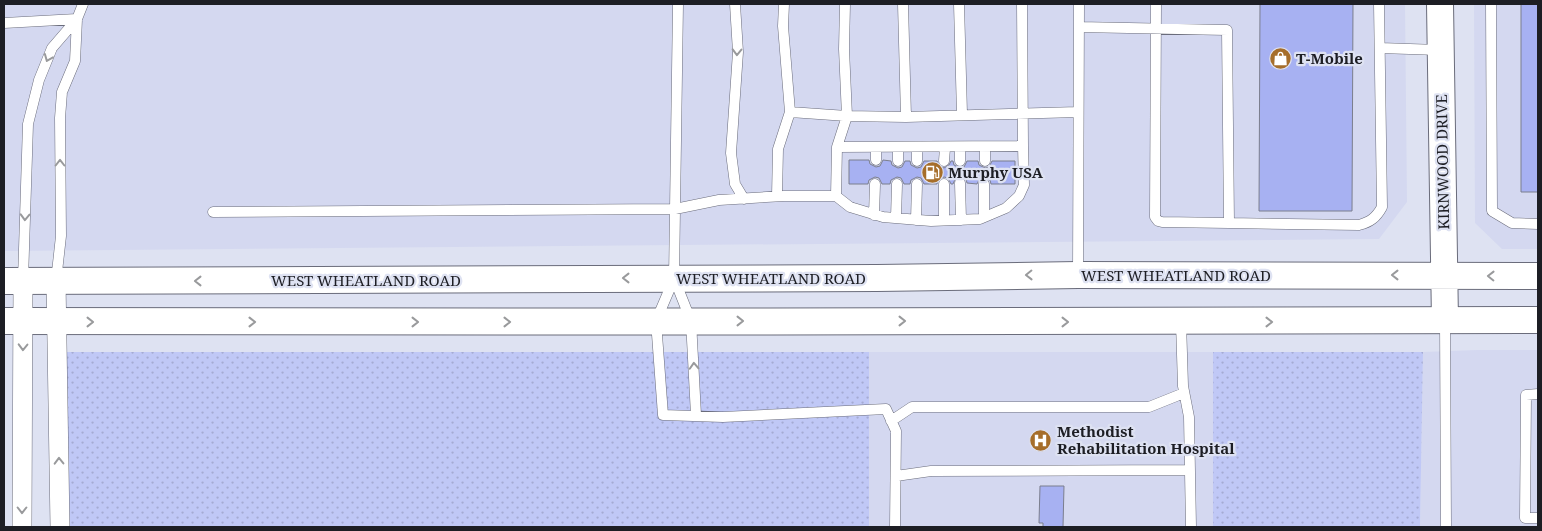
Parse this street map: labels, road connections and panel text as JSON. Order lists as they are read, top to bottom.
{
  "streets": {
    "main road": ["KIRNWOOD DRIVE", "WEST WHEATLAND ROAD"]
  },
  "crossings": [
    ["KIRNWOOD DRIVE", "WEST WHEATLAND ROAD"]
  ],
  "places": {
    "shop": ["T-Mobile"],
    "fuel station": ["Murphy USA"],
    "hospital": ["Methodist Rehabilitation Hospital"]
  }
}
